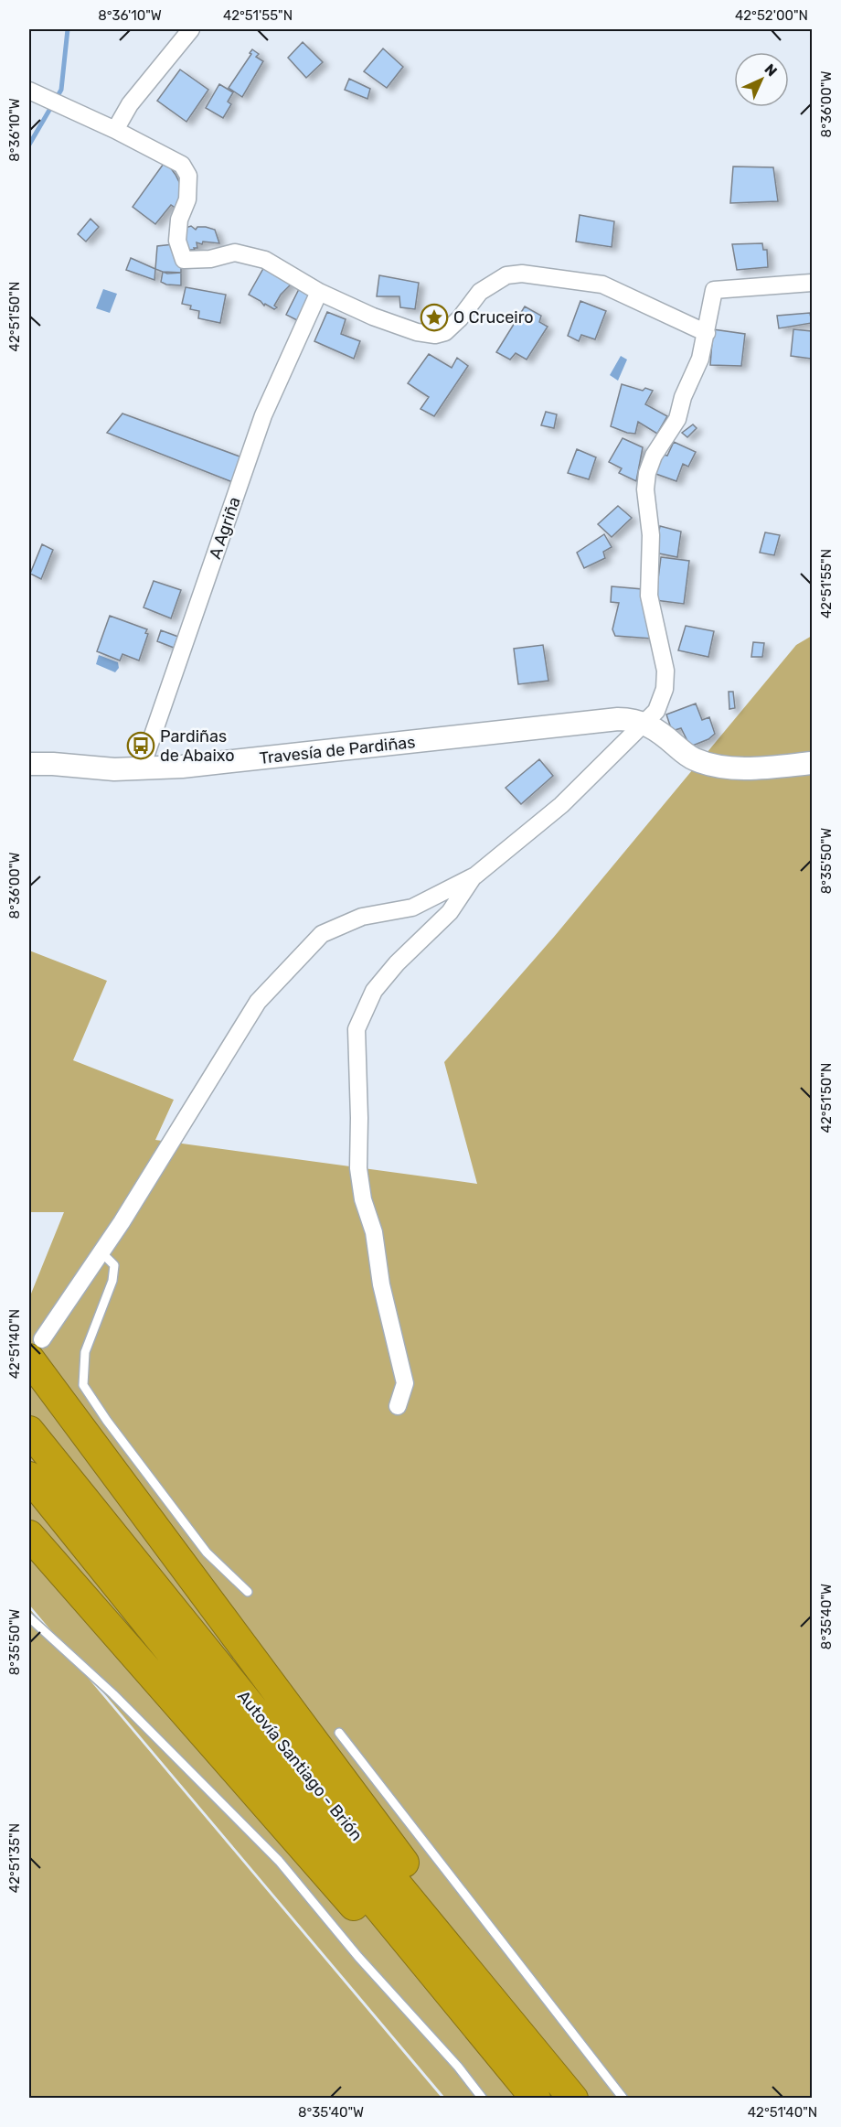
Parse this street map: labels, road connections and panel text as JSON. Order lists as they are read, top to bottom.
{
  "streets": {
    "highway": ["Autovía Santiago - Brión"],
    "street": ["A Agriña", "Travesía de Pardiñas"]
  },
  "crossings": [
    ["A Agriña", "Travesía de Pardiñas"]
  ],
  "places": {
    "place": ["O Cruceiro"],
    "bus stop": ["Pardiñas de Abaixo"]
  },
  "north": "top right",
  "coordinates": [
    "8°36'10\"W",
    "42°51'55\"N",
    "42°52'00\"N",
    "8°36'00\"W",
    "42°51'50\"N",
    "8°35'50\"W",
    "42°51'40\"N",
    "8°35'40\"W",
    "42°51'35\"N"
  ]
}
